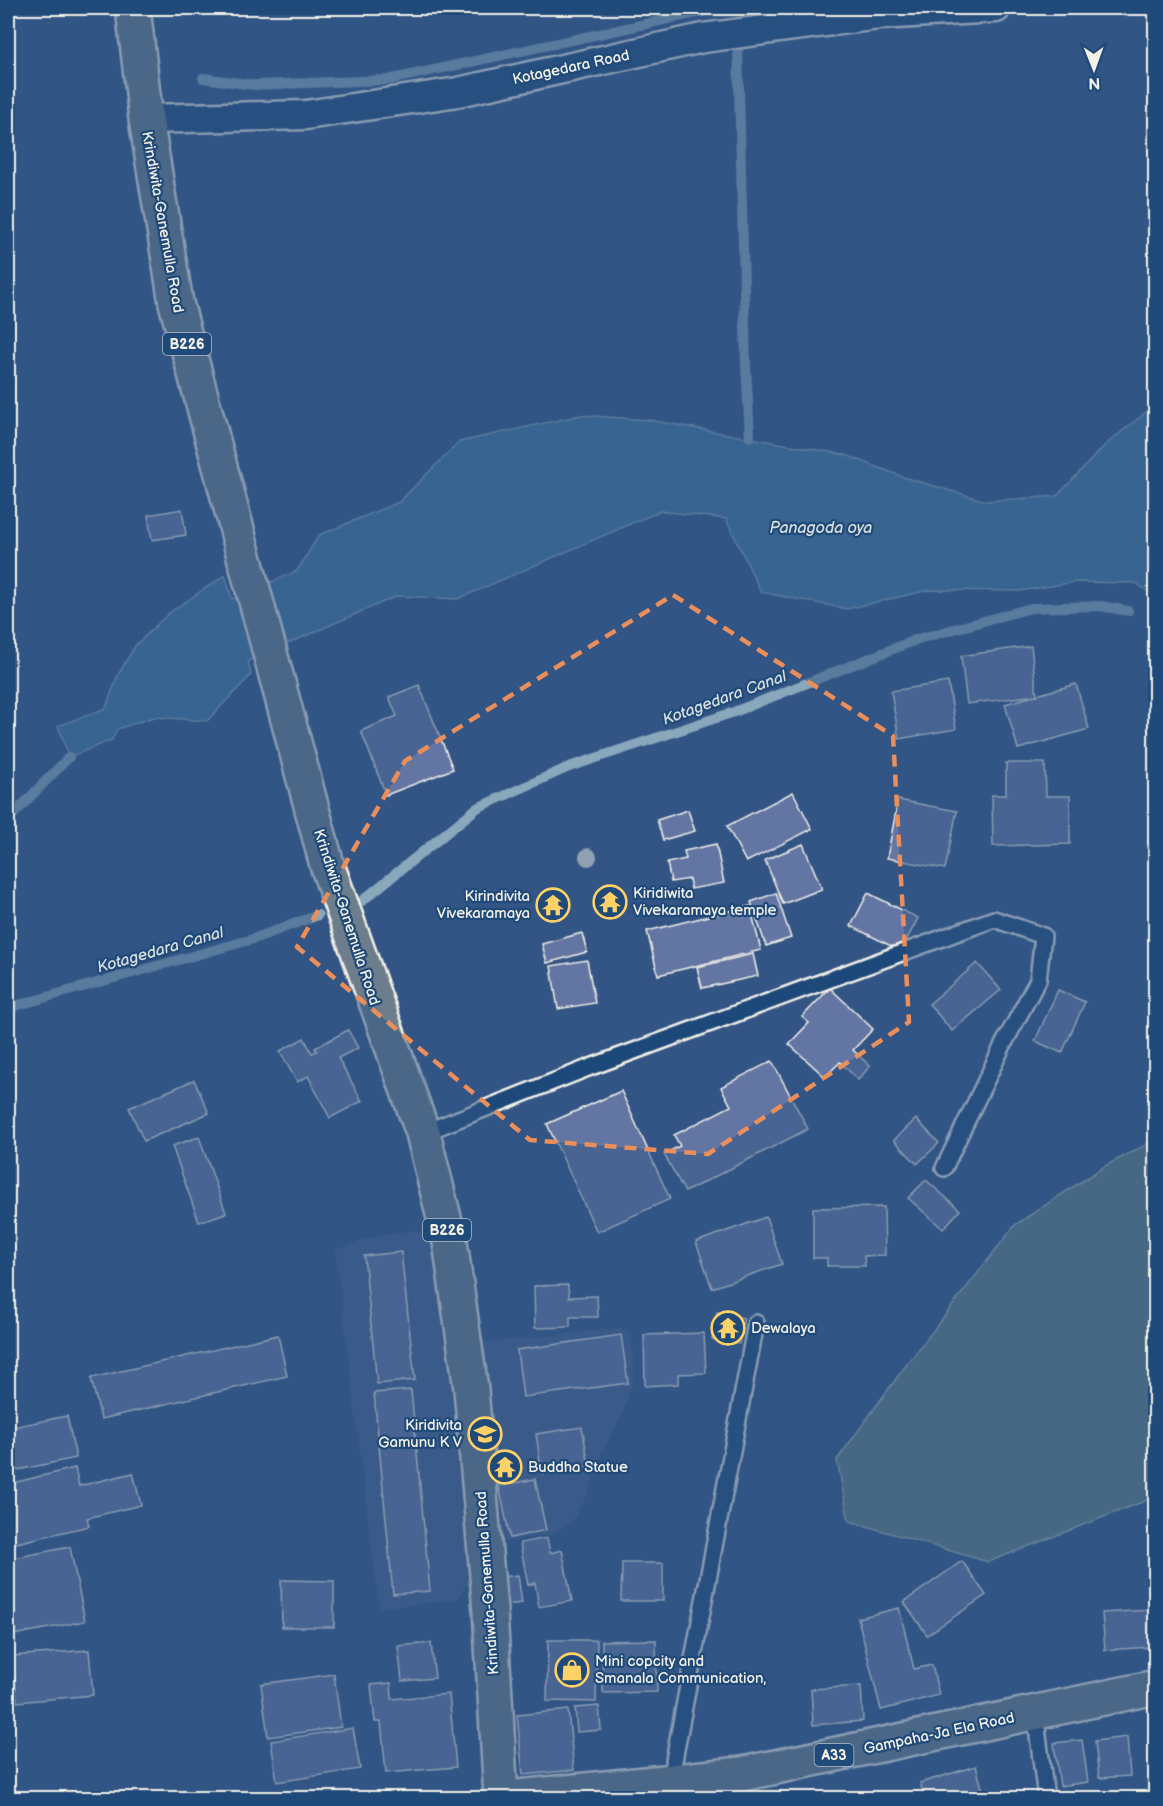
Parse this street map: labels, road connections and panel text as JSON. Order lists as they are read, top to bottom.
{
  "streets": {
    "main road": [
      "Krindiwita-Ganemulla Road",
      "B226",
      "Gampaha-Ja Ela Road",
      "A33"
    ],
    "street": ["Kotagedara Road"]
  },
  "crossings": [
    ["Kotagedara Road", "Krindiwita-Ganemulla Road"]
  ],
  "water": ["Panagoda oya", "Kotagedara Canal"],
  "places": {
    "temple": [
      "Kiridiwita Vivekaramaya temple",
      "Kirindivita Vivekaramaya",
      "Dewalaya",
      "Buddha Statue"
    ],
    "school or university": ["Kiridivita Gamunu K V"],
    "shop": ["Mini copcity and Smanala Communication,"]
  },
  "north": "bottom"
}
